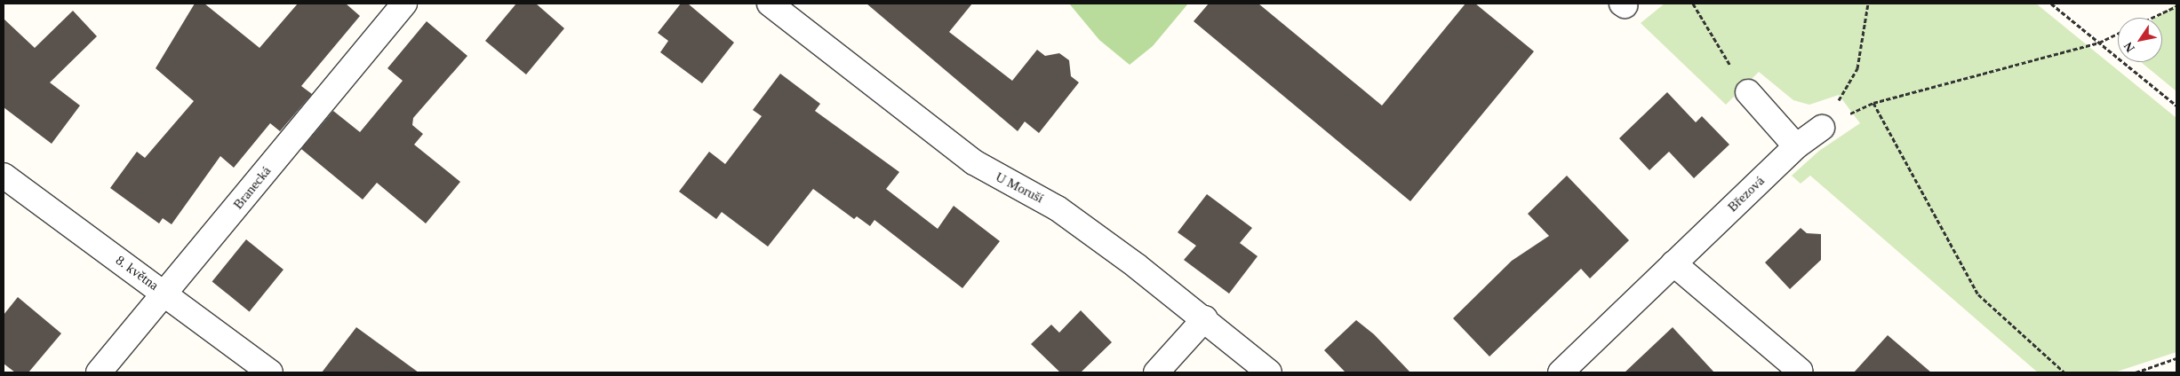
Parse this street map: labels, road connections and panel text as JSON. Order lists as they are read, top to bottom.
{
  "streets": {
    "street": [
      "Branecká",
      "U Moruší",
      "Březová",
      "8. května"
    ]
  },
  "crossings": [
    ["Branecká", "8. května"]
  ],
  "north": "bottom left"
}
